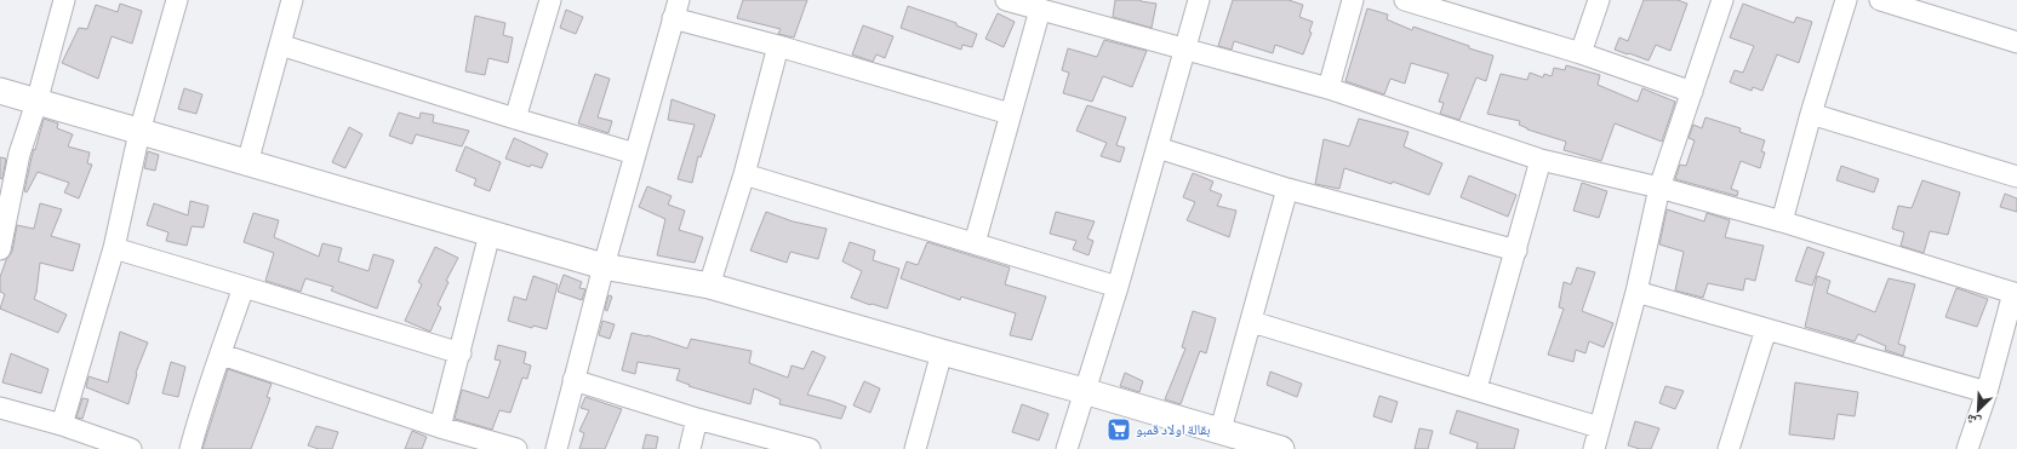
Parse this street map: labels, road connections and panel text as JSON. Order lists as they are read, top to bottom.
{
  "places": {
    "supermarket": ["بقالة اولاد قمبو"]
  },
  "north": "bottom left"
}
